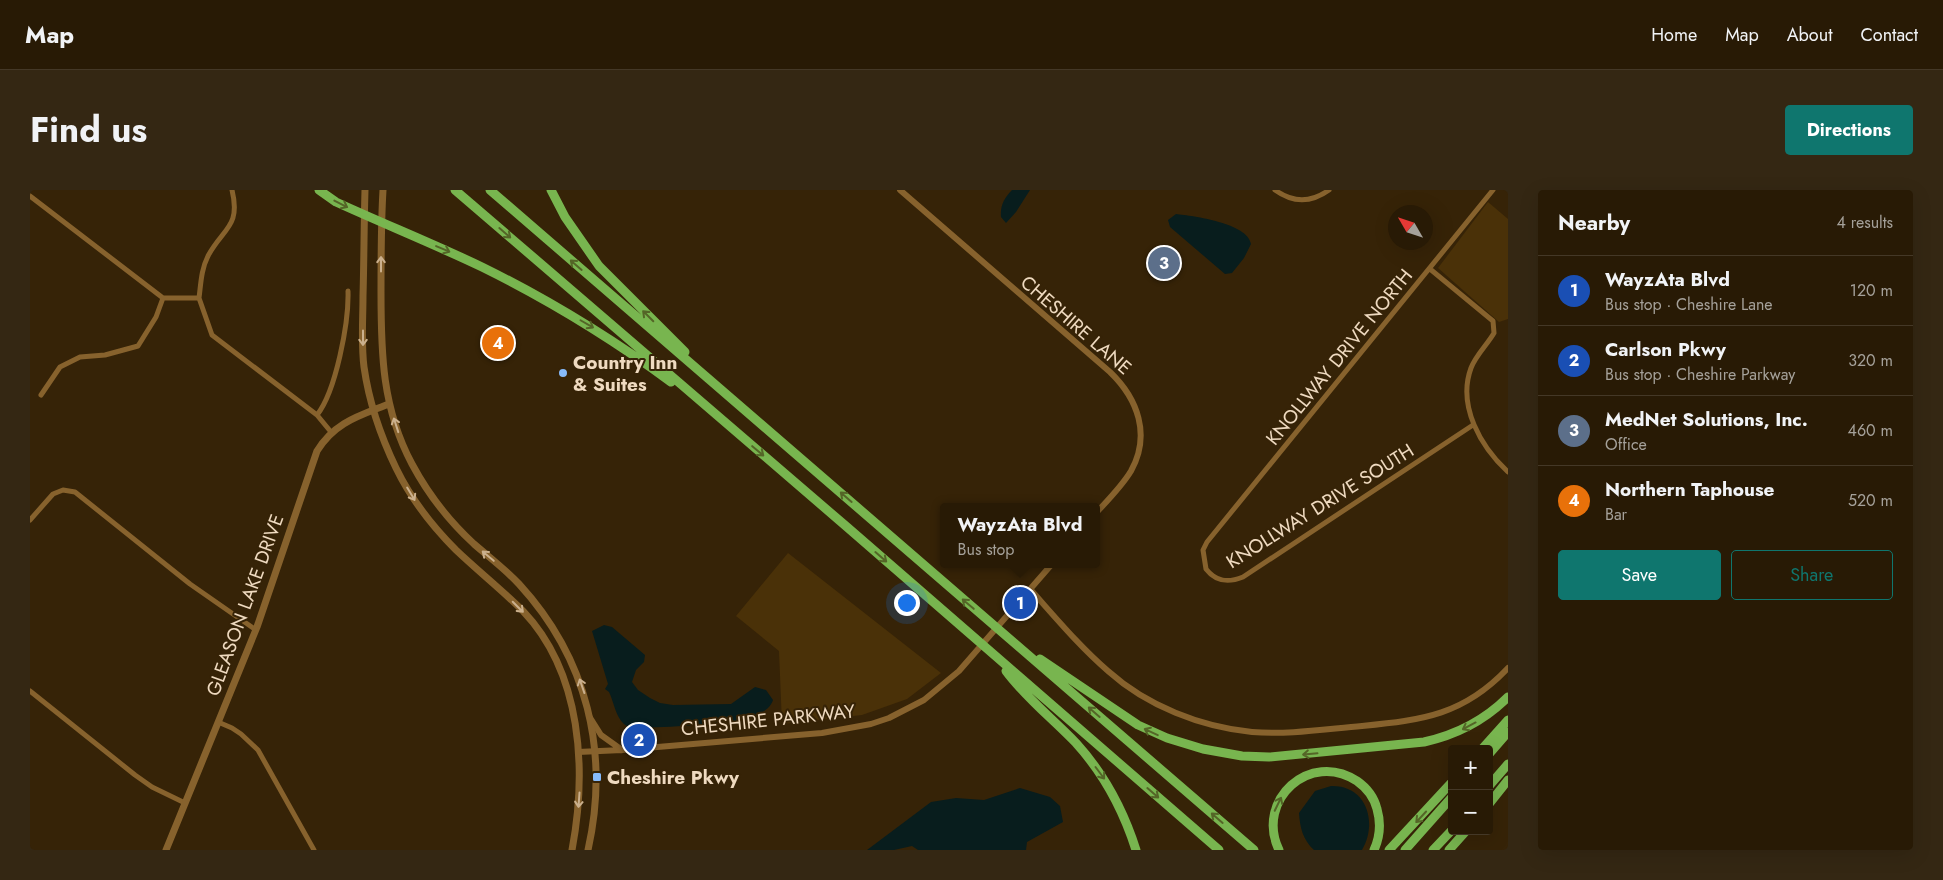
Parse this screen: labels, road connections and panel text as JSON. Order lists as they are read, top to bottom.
{
  "streets": {
    "main road": ["GLEASON LAKE DRIVE"],
    "street": [
      "CHESHIRE LANE",
      "KNOLLWAY DRIVE NORTH",
      "KNOLLWAY DRIVE SOUTH",
      "CHESHIRE PARKWAY"
    ]
  },
  "crossings": [
    ["KNOLLWAY DRIVE NORTH", "KNOLLWAY DRIVE SOUTH"]
  ],
  "places": {
    "other": ["Country Inn & Suites"],
    "transit": ["Cheshire Pkwy"]
  },
  "north": "top left",
  "page": {
    "header": "Map",
    "nav": [
      "Home",
      "Map",
      "About",
      "Contact"
    ],
    "title": "Find us",
    "buttons": [
      "Directions",
      ["Save", "Share"]
    ],
    "heading": ["Nearby", "4 results"],
    "pins": [
      "3",
      "4",
      "1",
      "2"
    ],
    "list": [
      {
        "mark": "1",
        "name": "WayzAta Blvd",
        "note": "Bus stop · Cheshire Lane",
        "value": "120 m"
      },
      {
        "mark": "2",
        "name": "Carlson Pkwy",
        "note": "Bus stop · Cheshire Parkway",
        "value": "320 m"
      },
      {
        "mark": "3",
        "name": "MedNet Solutions, Inc.",
        "note": "Office",
        "value": "460 m"
      },
      {
        "mark": "4",
        "name": "Northern Taphouse",
        "note": "Bar",
        "value": "520 m"
      }
    ],
    "popup": ["WayzAta Blvd", "Bus stop"],
    "map_buttons": ["+", "−"]
  }
}
